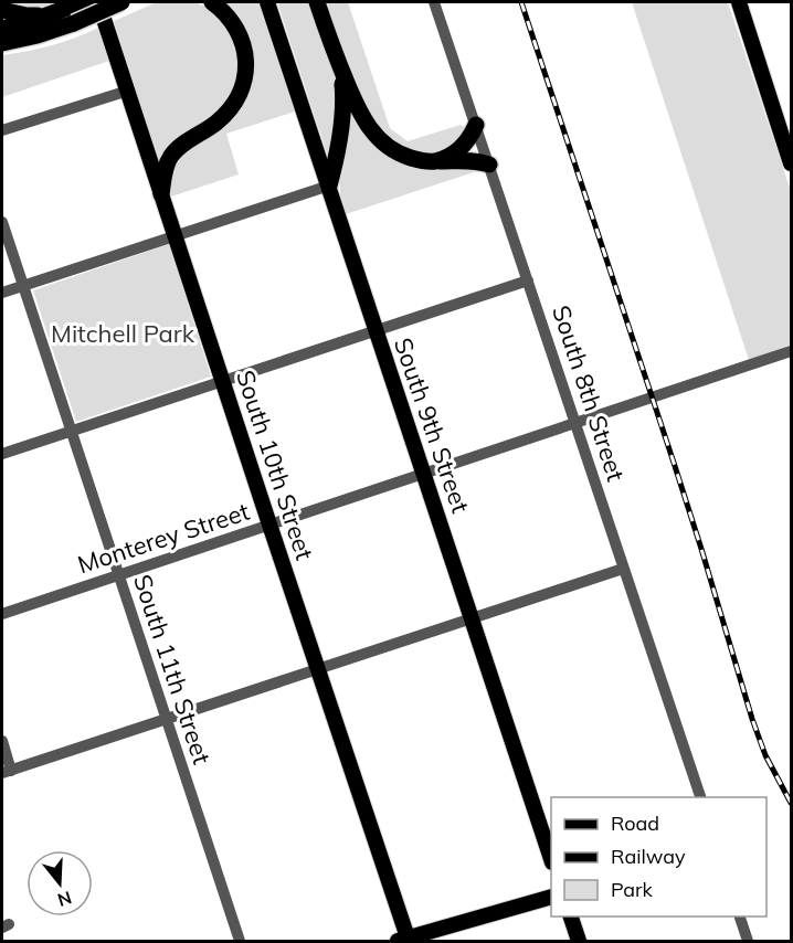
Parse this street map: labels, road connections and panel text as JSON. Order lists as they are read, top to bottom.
{
  "streets": {
    "main road": ["South 9th Street", "South 10th Street"],
    "street": ["South 8th Street", "Monterey Street", "South 11th Street"]
  },
  "crossings": [
    ["South 8th Street", "Monterey Street"],
    ["South 9th Street", "Monterey Street"],
    ["South 10th Street", "Monterey Street"],
    ["Monterey Street", "South 11th Street"]
  ],
  "parks": ["Mitchell Park"],
  "legend": ["Road", "Railway", "Park"],
  "north": "bottom"
}
